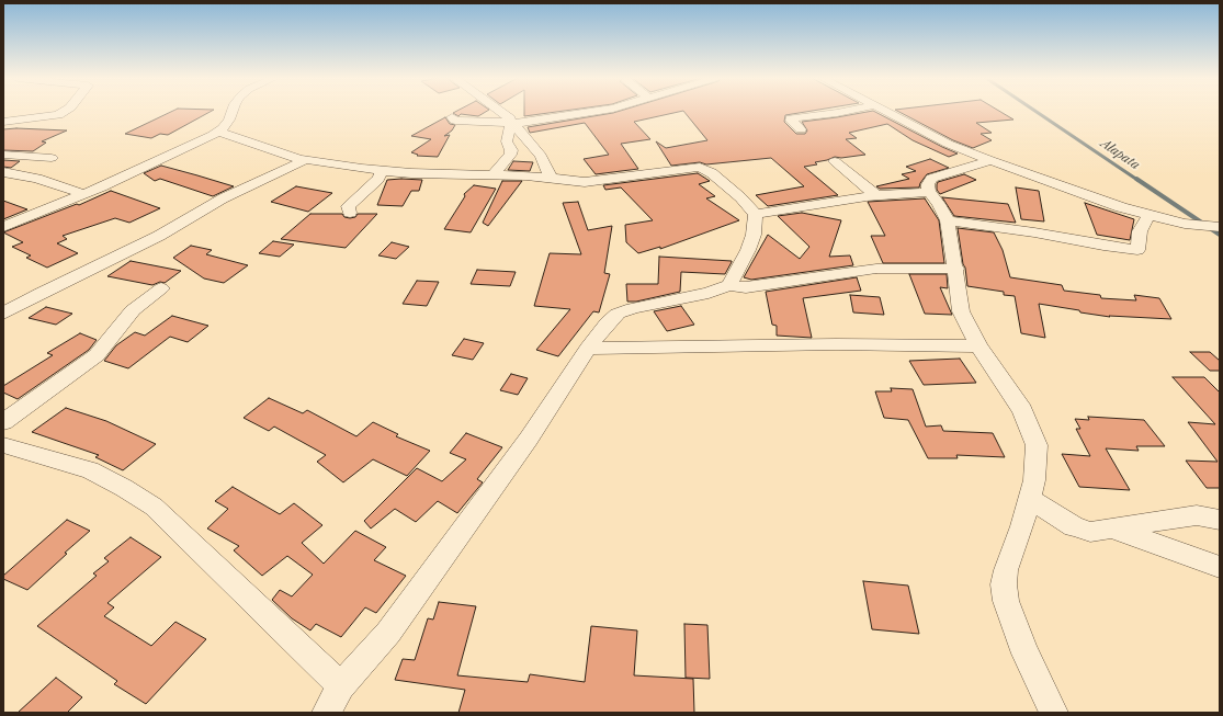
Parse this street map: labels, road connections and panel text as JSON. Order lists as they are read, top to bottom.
{
  "water": ["Alapata"]
}
